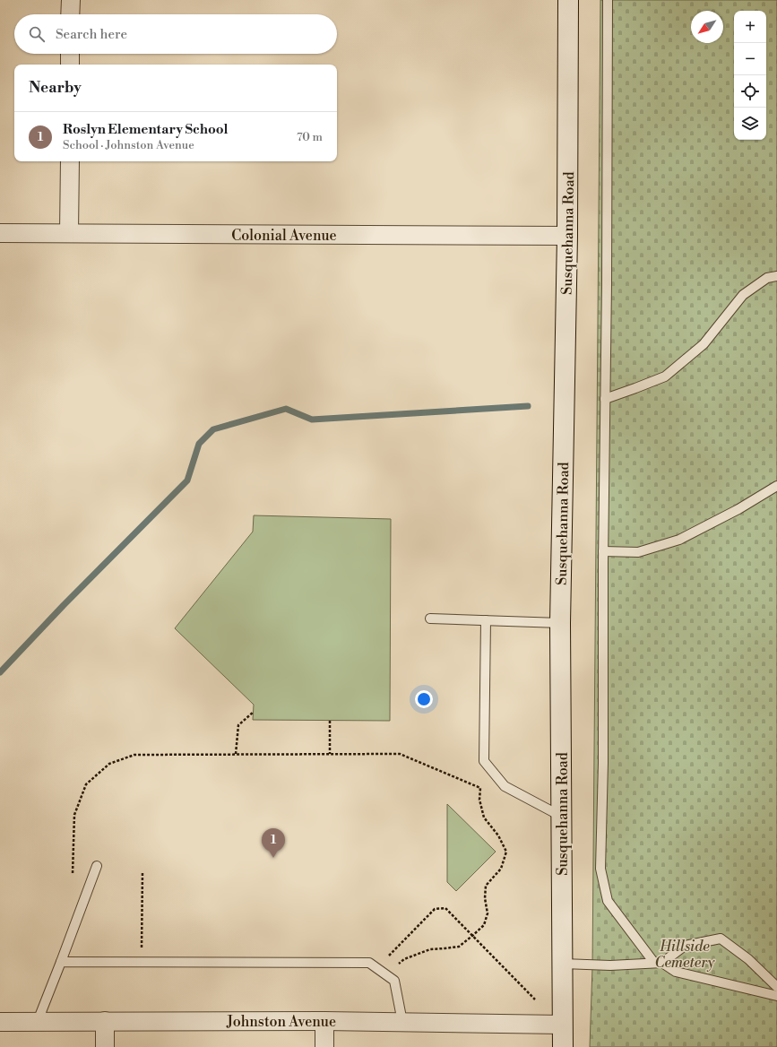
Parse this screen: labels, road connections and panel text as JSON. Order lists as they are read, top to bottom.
{
  "streets": {
    "main road": ["Susquehanna Road"],
    "street": ["Colonial Avenue", "Johnston Avenue"]
  },
  "crossings": [
    ["Susquehanna Road", "Colonial Avenue"],
    ["Susquehanna Road", "Johnston Avenue"]
  ],
  "parks": ["Hillside Cemetery"],
  "north": "bottom left",
  "page": {
    "map_buttons": ["+", "−"],
    "search": "Search here",
    "heading": "Nearby",
    "list": [
      {
        "mark": "1",
        "name": "Roslyn Elementary School",
        "note": "School · Johnston Avenue",
        "value": "70 m"
      }
    ],
    "pins": "1"
  }
}
